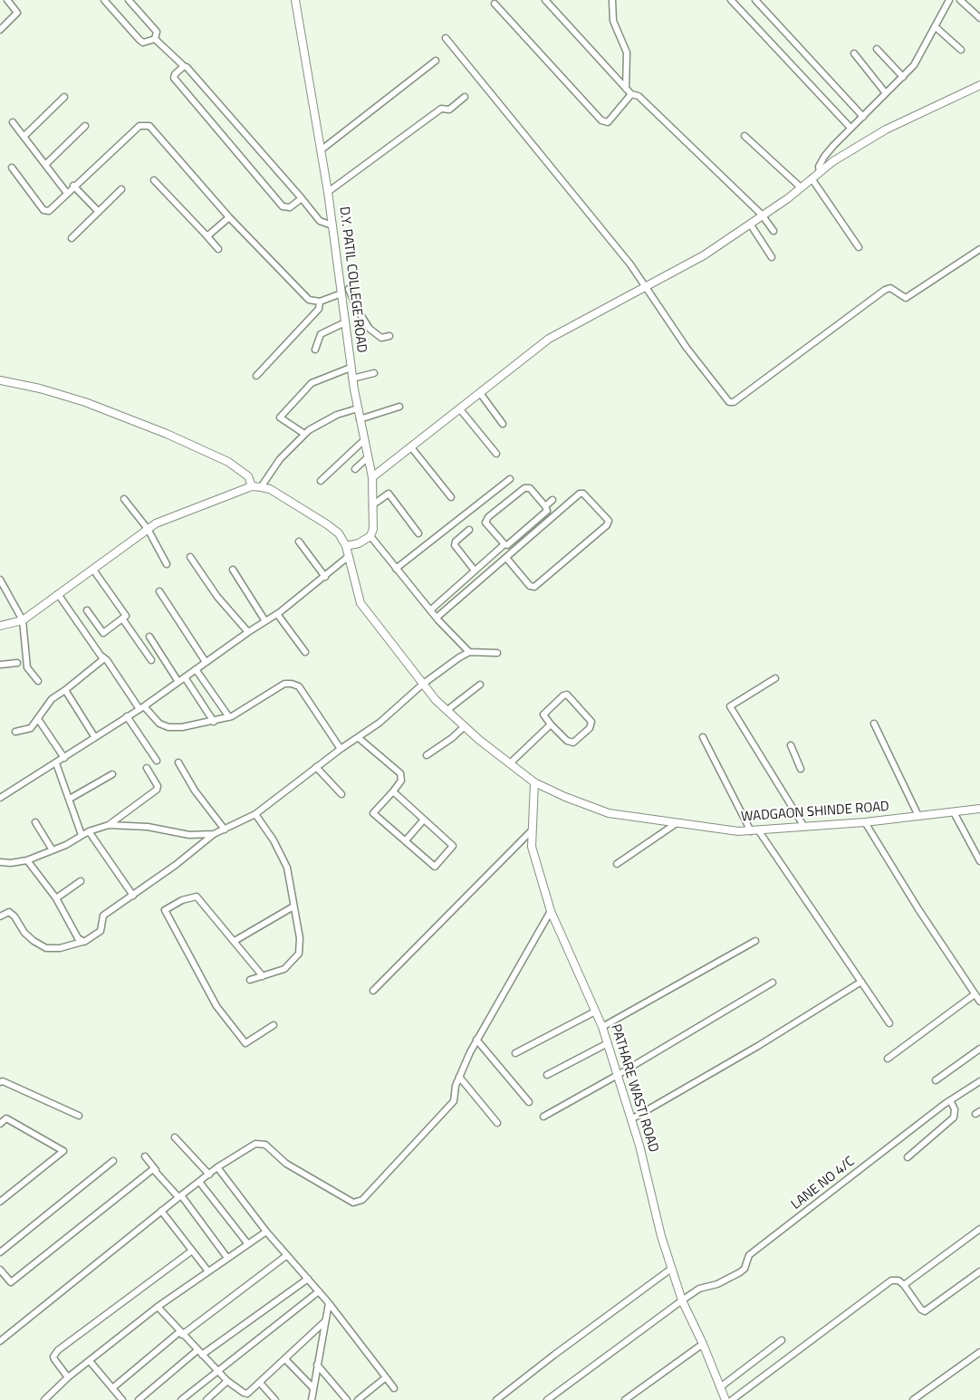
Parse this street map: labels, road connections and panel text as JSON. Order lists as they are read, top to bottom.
{
  "streets": {
    "street": [
      "D.Y. PATIL COLLEGE ROAD",
      "WADGAON SHINDE ROAD",
      "PATHARE WASTI ROAD",
      "LANE NO 4/C"
    ]
  },
  "crossings": [
    ["WADGAON SHINDE ROAD", "PATHARE WASTI ROAD"],
    ["PATHARE WASTI ROAD", "LANE NO 4/C"]
  ]
}
